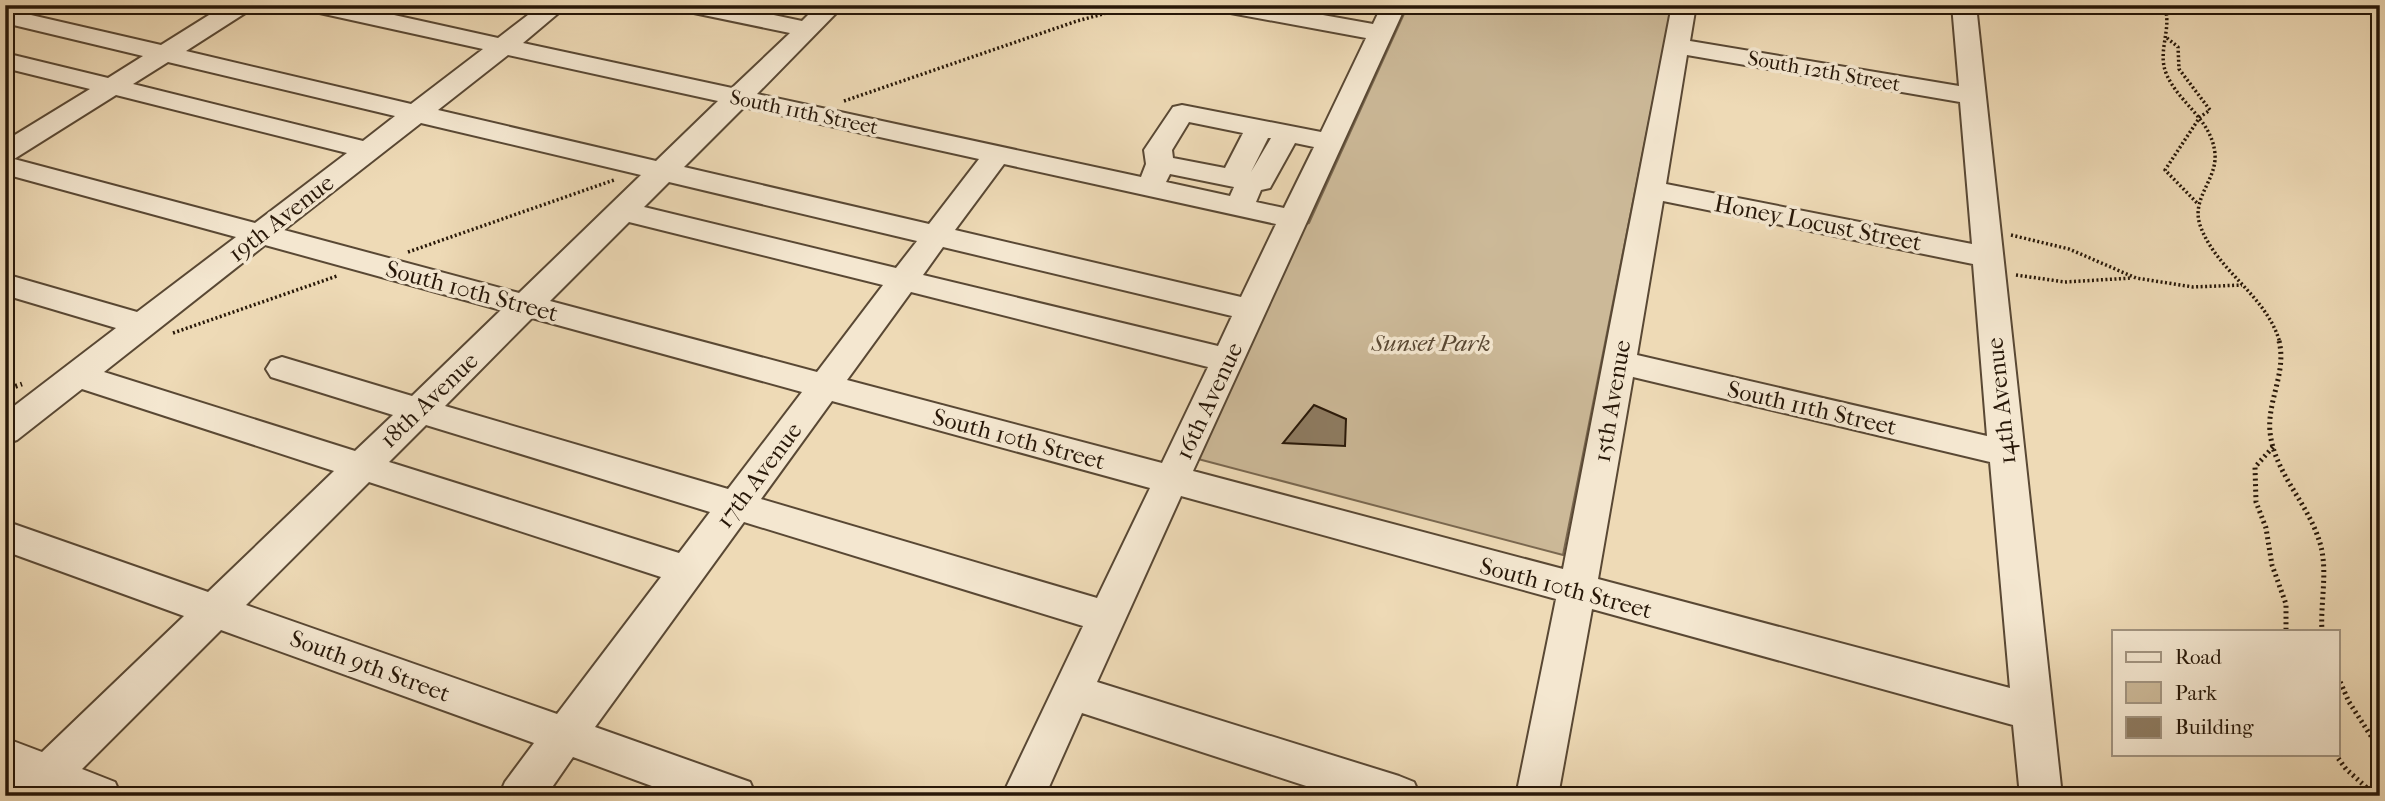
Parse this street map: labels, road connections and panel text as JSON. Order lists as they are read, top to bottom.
{
  "streets": {
    "street": [
      "South 12th Street",
      "South 11th Street",
      "19th Avenue",
      "Honey Locust Street",
      "South 10th Street",
      "18th Avenue",
      "16th Avenue",
      "15th Avenue",
      "14th Avenue",
      "17th Avenue",
      "South 9th Street"
    ]
  },
  "crossings": [
    ["South 12th Street", "15th Avenue"],
    ["South 12th Street", "14th Avenue"],
    ["South 11th Street", "19th Avenue"],
    ["South 11th Street", "18th Avenue"],
    ["South 11th Street", "16th Avenue"],
    ["South 11th Street", "15th Avenue"],
    ["South 11th Street", "14th Avenue"],
    ["South 11th Street", "17th Avenue"],
    ["19th Avenue", "South 10th Street"],
    ["Honey Locust Street", "15th Avenue"],
    ["Honey Locust Street", "14th Avenue"],
    ["South 10th Street", "18th Avenue"],
    ["South 10th Street", "16th Avenue"],
    ["South 10th Street", "15th Avenue"],
    ["South 10th Street", "14th Avenue"],
    ["South 10th Street", "17th Avenue"],
    ["18th Avenue", "South 9th Street"],
    ["17th Avenue", "South 9th Street"]
  ],
  "parks": ["Sunset Park"],
  "legend": ["Road", "Park", "Building"]
}
